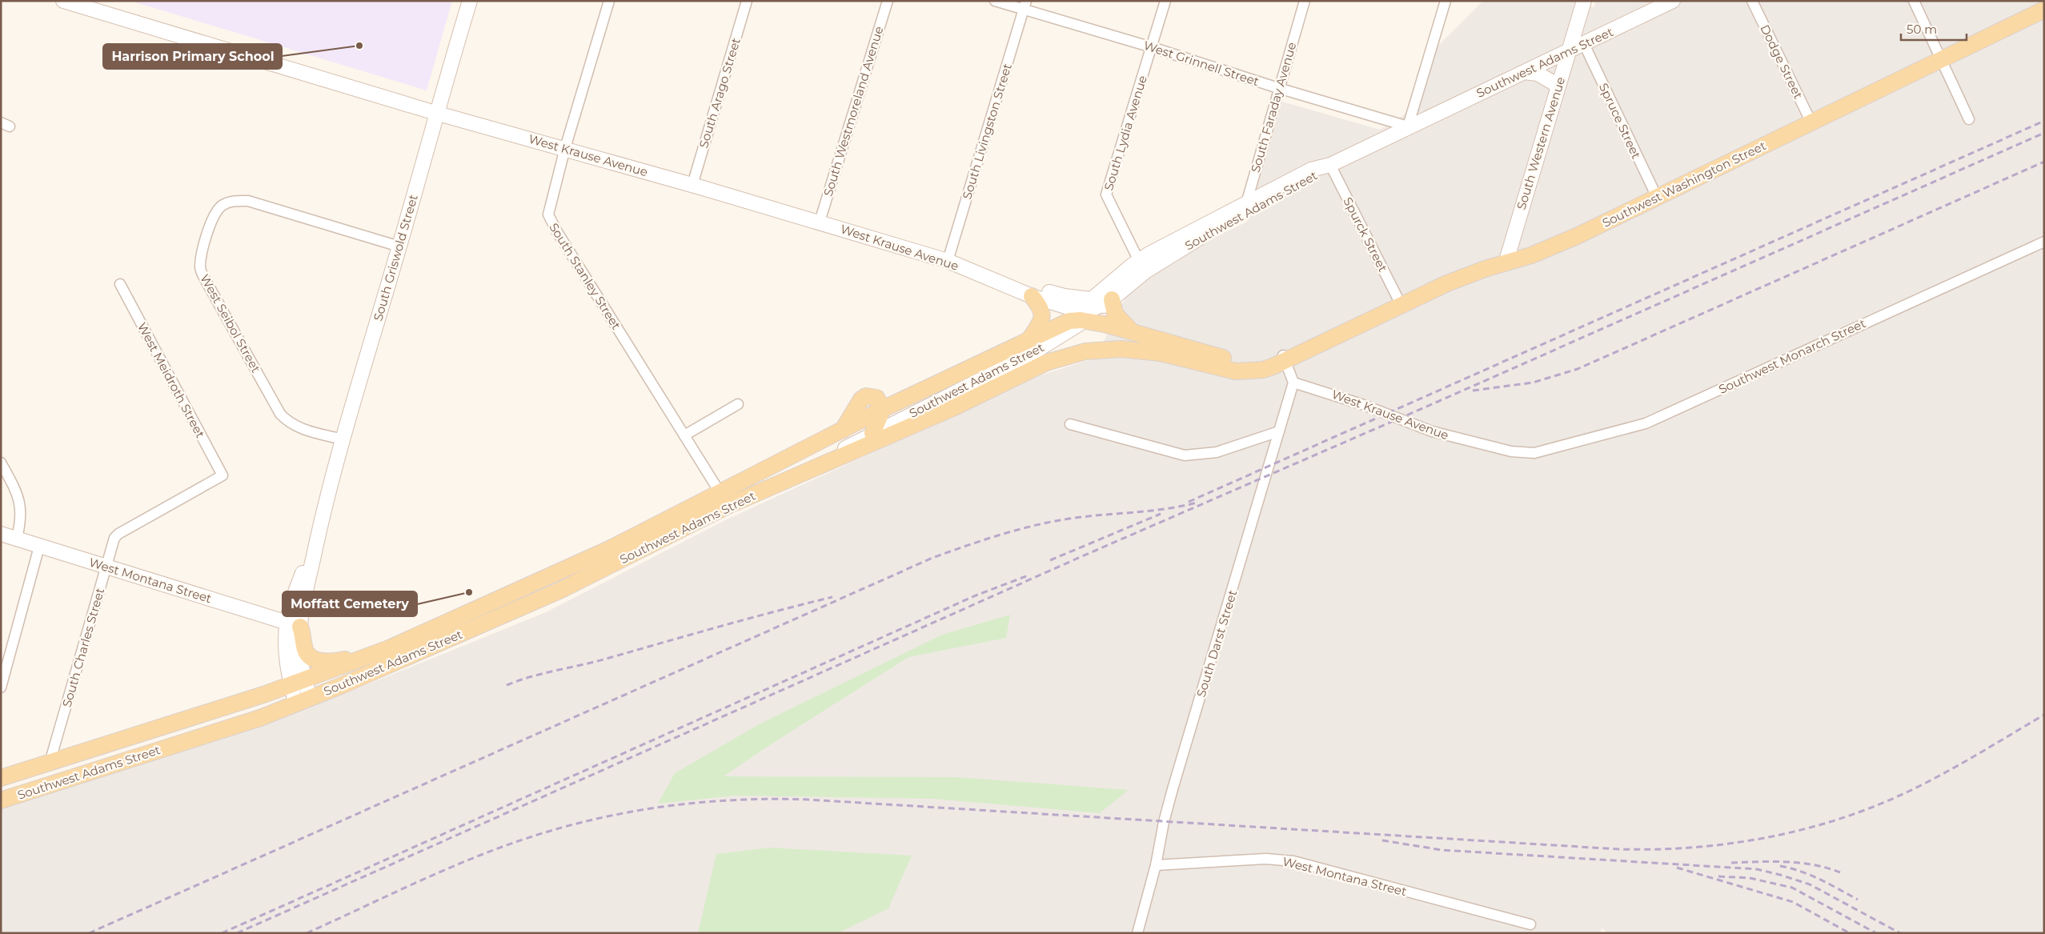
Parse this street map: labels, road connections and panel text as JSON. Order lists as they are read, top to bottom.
{
  "streets": {
    "main road": ["Southwest Adams Street", "Southwest Washington Street"],
    "street": [
      "Dodge Street",
      "West Grinnell Street",
      "South Arago Street",
      "South Faraday Avenue",
      "South Westmoreland Avenue",
      "Spruce Street",
      "South Livingston Street",
      "South Lydia Avenue",
      "South Western Avenue",
      "West Krause Avenue",
      "Spurck Street",
      "South Griswold Street",
      "South Stanley Street",
      "West Seibol Street",
      "Southwest Monarch Street",
      "West Meidroth Street",
      "West Montana Street",
      "South Darst Street",
      "South Charles Street"
    ]
  },
  "crossings": [
    ["Dodge Street", "Southwest Washington Street"],
    ["Southwest Adams Street", "West Grinnell Street"],
    ["Southwest Adams Street", "South Faraday Avenue"],
    ["Southwest Adams Street", "Spruce Street"],
    ["Southwest Adams Street", "South Lydia Avenue"],
    ["Southwest Adams Street", "South Western Avenue"],
    ["Southwest Adams Street", "West Krause Avenue"],
    ["Southwest Adams Street", "Southwest Washington Street"],
    ["Southwest Adams Street", "Spurck Street"],
    ["Southwest Adams Street", "South Griswold Street"],
    ["Southwest Adams Street", "South Stanley Street"],
    ["Southwest Adams Street", "South Charles Street"],
    ["West Grinnell Street", "South Faraday Avenue"],
    ["West Grinnell Street", "South Livingston Street"],
    ["West Grinnell Street", "South Lydia Avenue"],
    ["South Arago Street", "West Krause Avenue"],
    ["South Westmoreland Avenue", "West Krause Avenue"],
    ["Spruce Street", "Southwest Washington Street"],
    ["South Livingston Street", "West Krause Avenue"],
    ["South Western Avenue", "Southwest Washington Street"],
    ["West Krause Avenue", "Southwest Washington Street"],
    ["West Krause Avenue", "South Griswold Street"],
    ["West Krause Avenue", "South Stanley Street"],
    ["West Krause Avenue", "Southwest Monarch Street"],
    ["West Krause Avenue", "South Darst Street"],
    ["Southwest Washington Street", "Spurck Street"],
    ["South Griswold Street", "West Seibol Street"],
    ["South Griswold Street", "West Montana Street"],
    ["West Meidroth Street", "South Charles Street"],
    ["West Montana Street", "South Darst Street"],
    ["West Montana Street", "South Charles Street"]
  ],
  "places": ["Harrison Primary School", "Moffatt Cemetery"],
  "scale_bar": "50 m"
}
